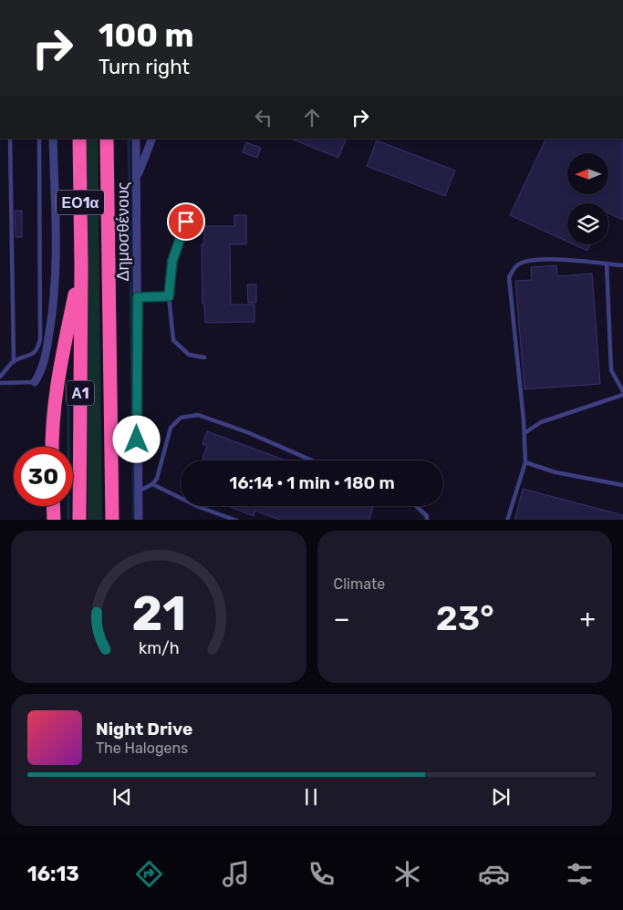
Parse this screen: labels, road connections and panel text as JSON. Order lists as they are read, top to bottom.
{
  "streets": {
    "highway": ["ΕΟ1α", "Α1"],
    "street": ["Δημοσθένους"]
  },
  "crossings": [
    ["ΕΟ1α", "Α1"]
  ],
  "north": "left",
  "page": {
    "turn": ["100 m", "Turn right"],
    "limit": "30",
    "trip": "16:14 · 1 min · 180 m",
    "tile": "Climate",
    "heat": ["−", "23°", "+"],
    "song": ["Night Drive", "The Halogens"],
    "tabs": "16:13",
    "gauge": ["21", "km/h"]
  }
}
